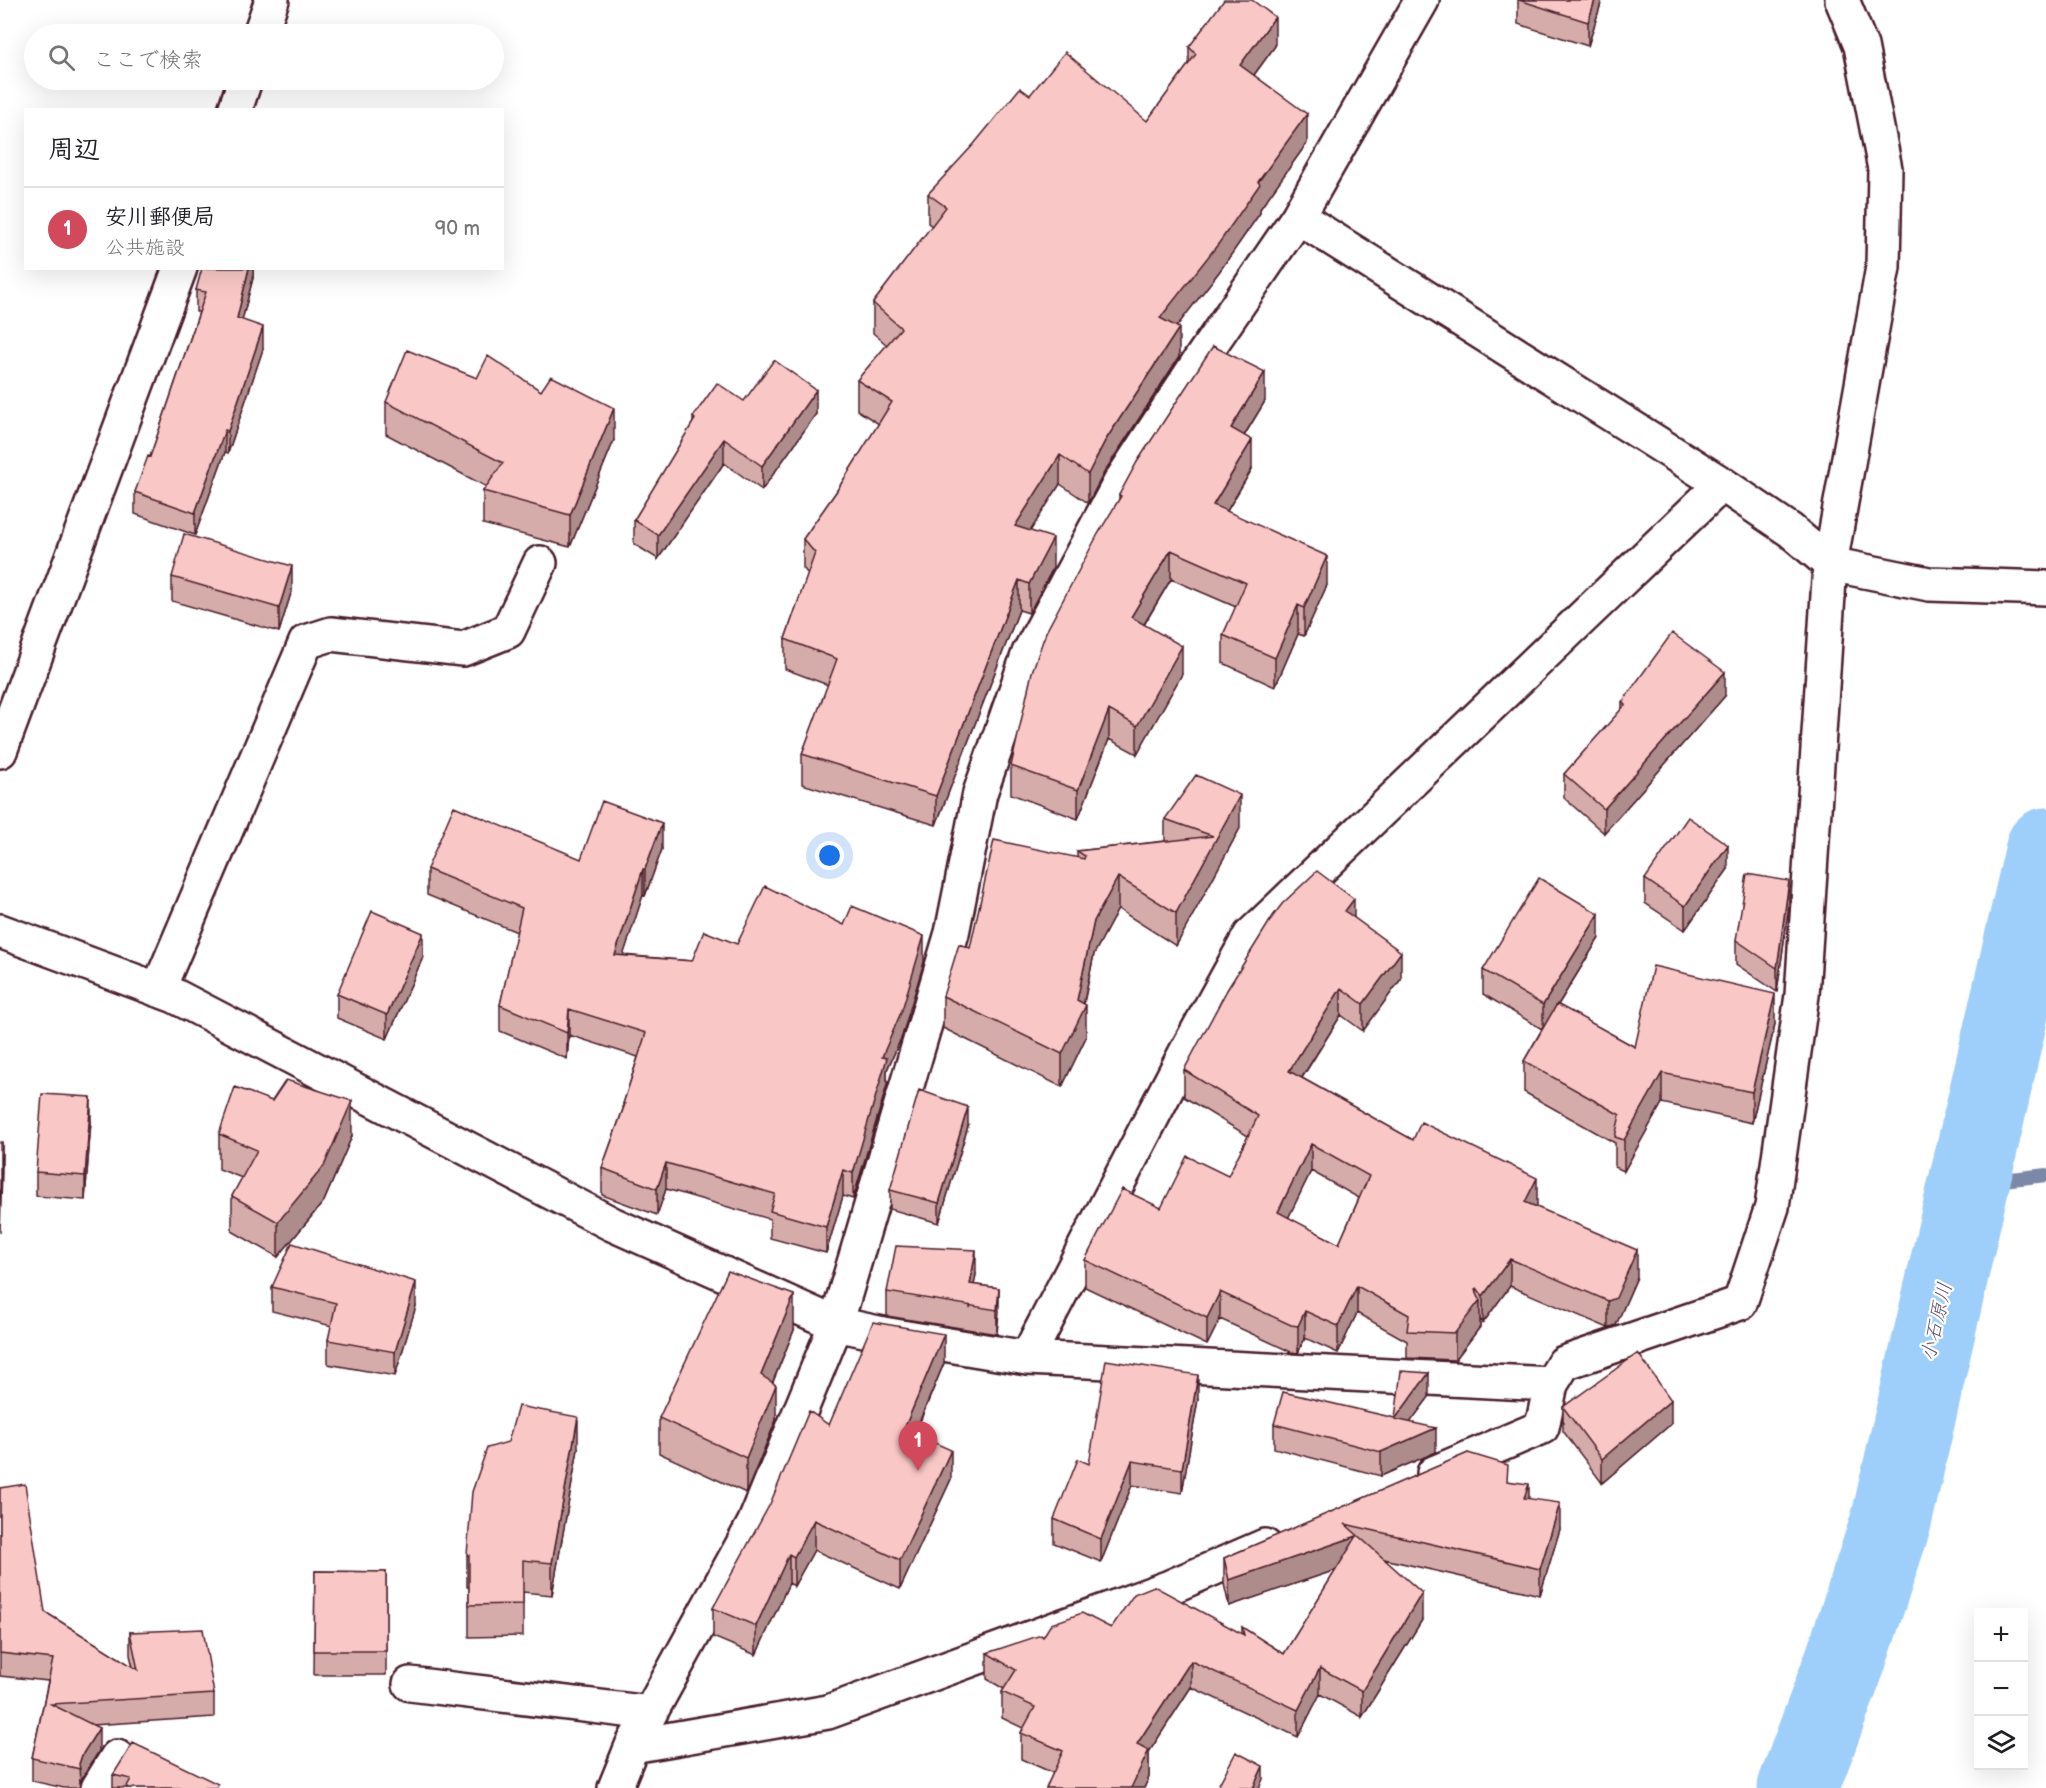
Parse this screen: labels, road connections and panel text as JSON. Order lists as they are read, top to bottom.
{
  "water": ["小石原川"],
  "page": {
    "search": "ここで検索",
    "heading": "周辺",
    "list": [
      {
        "mark": "1",
        "name": "安川郵便局",
        "note": "公共施設",
        "value": "90 m"
      }
    ],
    "pins": "1",
    "map_buttons": ["+", "−"]
  }
}
